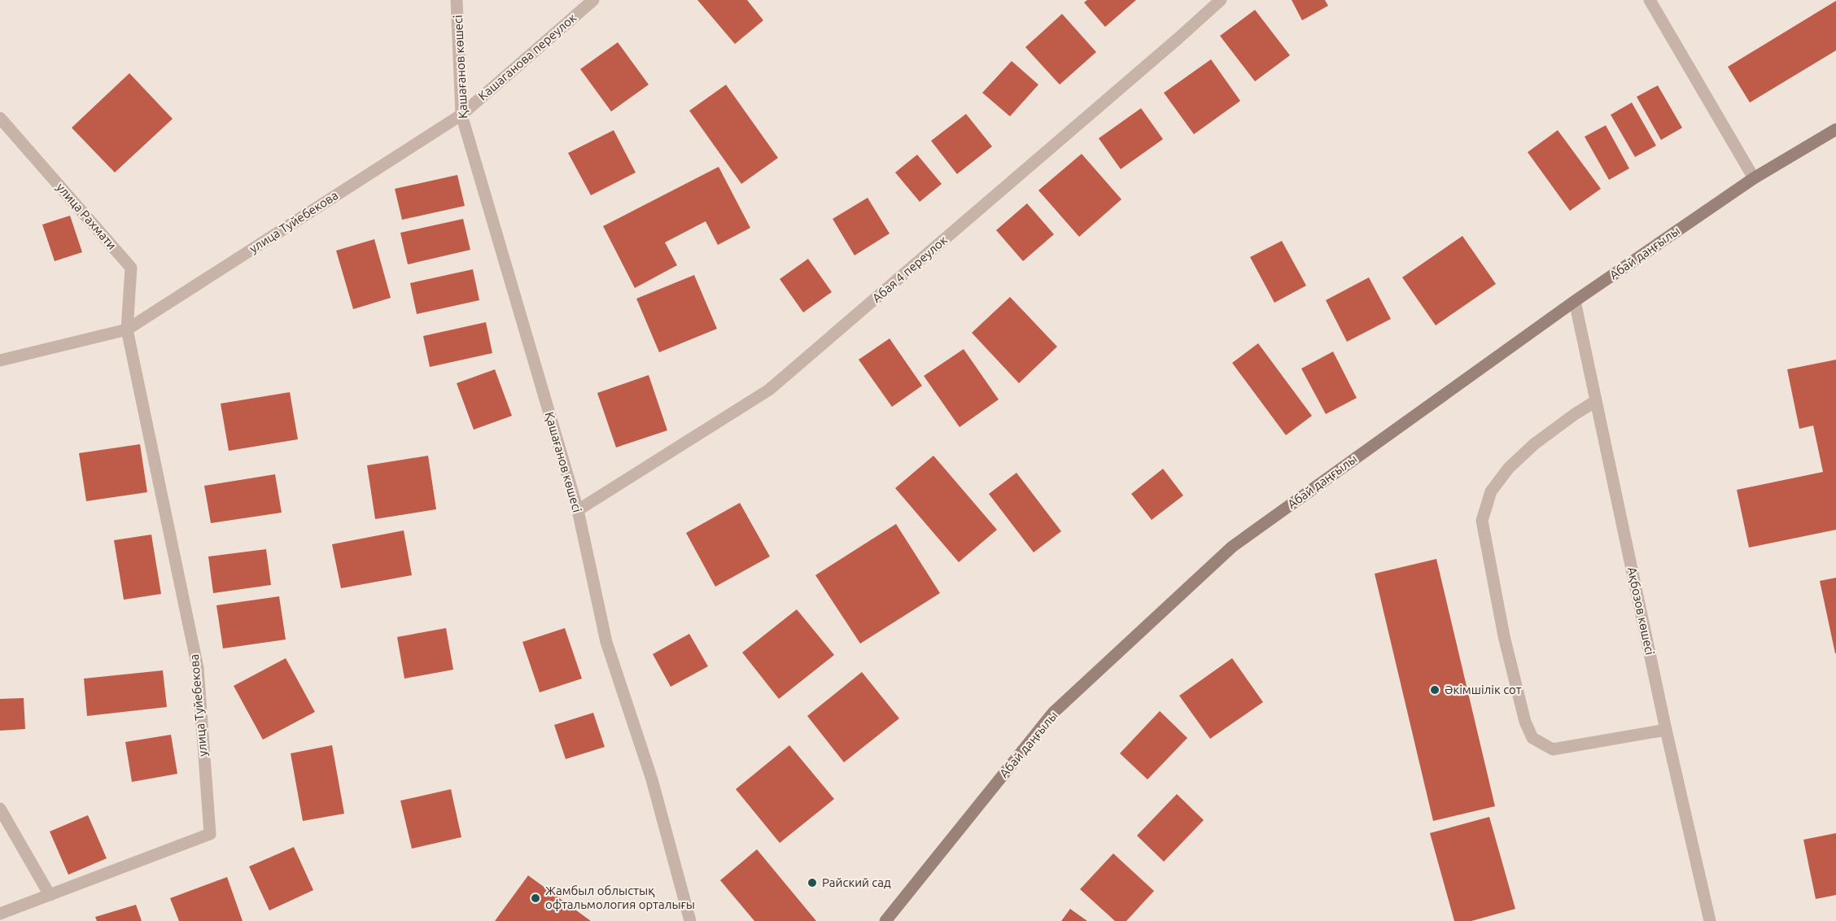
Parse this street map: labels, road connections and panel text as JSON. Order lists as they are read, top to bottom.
{
  "streets": {
    "main road": ["Абай даңғылы"],
    "street": [
      "Кашаганова переулок",
      "Қашағанов көшесі",
      "улица Рахмати",
      "улица Туйебекова",
      "Абая 4 переулок",
      "Ақбозов көшесі"
    ]
  },
  "crossings": [
    ["Кашаганова переулок", "Қашағанов көшесі"],
    ["Кашаганова переулок", "улица Туйебекова"],
    ["Қашағанов көшесі", "улица Туйебекова"],
    ["Қашағанов көшесі", "Абая 4 переулок"],
    ["улица Рахмати", "улица Туйебекова"],
    ["Абай даңғылы", "Ақбозов көшесі"]
  ],
  "places": ["Әкімшілік сот", "Райский сад", "Жамбыл облыстық офтальмология орталығы"]
}
